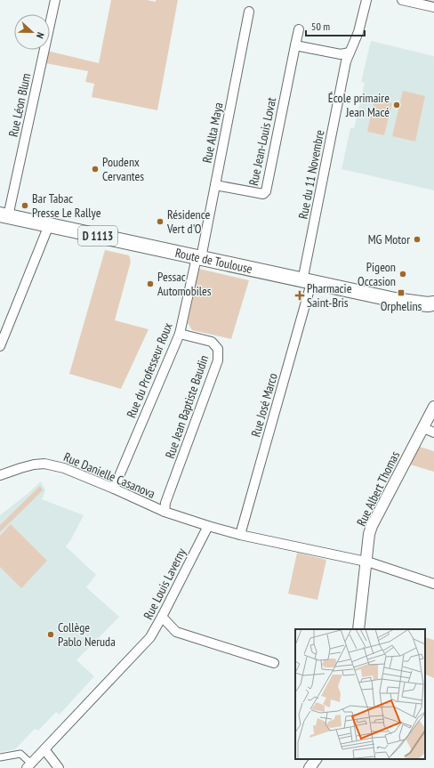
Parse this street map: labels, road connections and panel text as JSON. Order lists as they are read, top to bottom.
{
  "streets": {
    "main road": ["D 1113", "Route de Toulouse"],
    "street": [
      "Rue Léon Blum",
      "Rue Alta Maya",
      "Rue Jean-Louis Lovat",
      "Rue du 11 Novembre",
      "Rue du Professeur Roux",
      "Rue José Marco",
      "Rue Jean Baptiste Baudin",
      "Rue Danielle Casanova",
      "Rue Albert Thomas",
      "Rue Louis Laverny"
    ]
  },
  "crossings": [
    ["Rue Léon Blum", "Route de Toulouse"],
    ["Rue Alta Maya", "Rue Jean-Louis Lovat"],
    ["Rue Alta Maya", "Route de Toulouse"],
    ["Rue Alta Maya", "Rue du Professeur Roux"],
    ["Rue du 11 Novembre", "Route de Toulouse"],
    ["Rue du 11 Novembre", "Rue José Marco"],
    ["Route de Toulouse", "Rue du Professeur Roux"],
    ["Route de Toulouse", "Rue José Marco"],
    ["Rue du Professeur Roux", "Rue Jean Baptiste Baudin"],
    ["Rue du Professeur Roux", "Rue Danielle Casanova"],
    ["Rue Jean Baptiste Baudin", "Rue Danielle Casanova"],
    ["Rue Danielle Casanova", "Rue Louis Laverny"]
  ],
  "places": {
    "other": [
      "École primaire Jean Macé",
      "Poudenx Cervantes",
      "Bar Tabac Presse Le Rallye",
      "Résidence Vert d'O",
      "MG Motor",
      "Pigeon Occasion",
      "Pessac Automobiles",
      "Collège Pablo Neruda"
    ],
    "transit": ["Orphelins"],
    "health": ["Pharmacie Saint-Bris"]
  },
  "scale_bar": "50 m",
  "north": "right"
}
